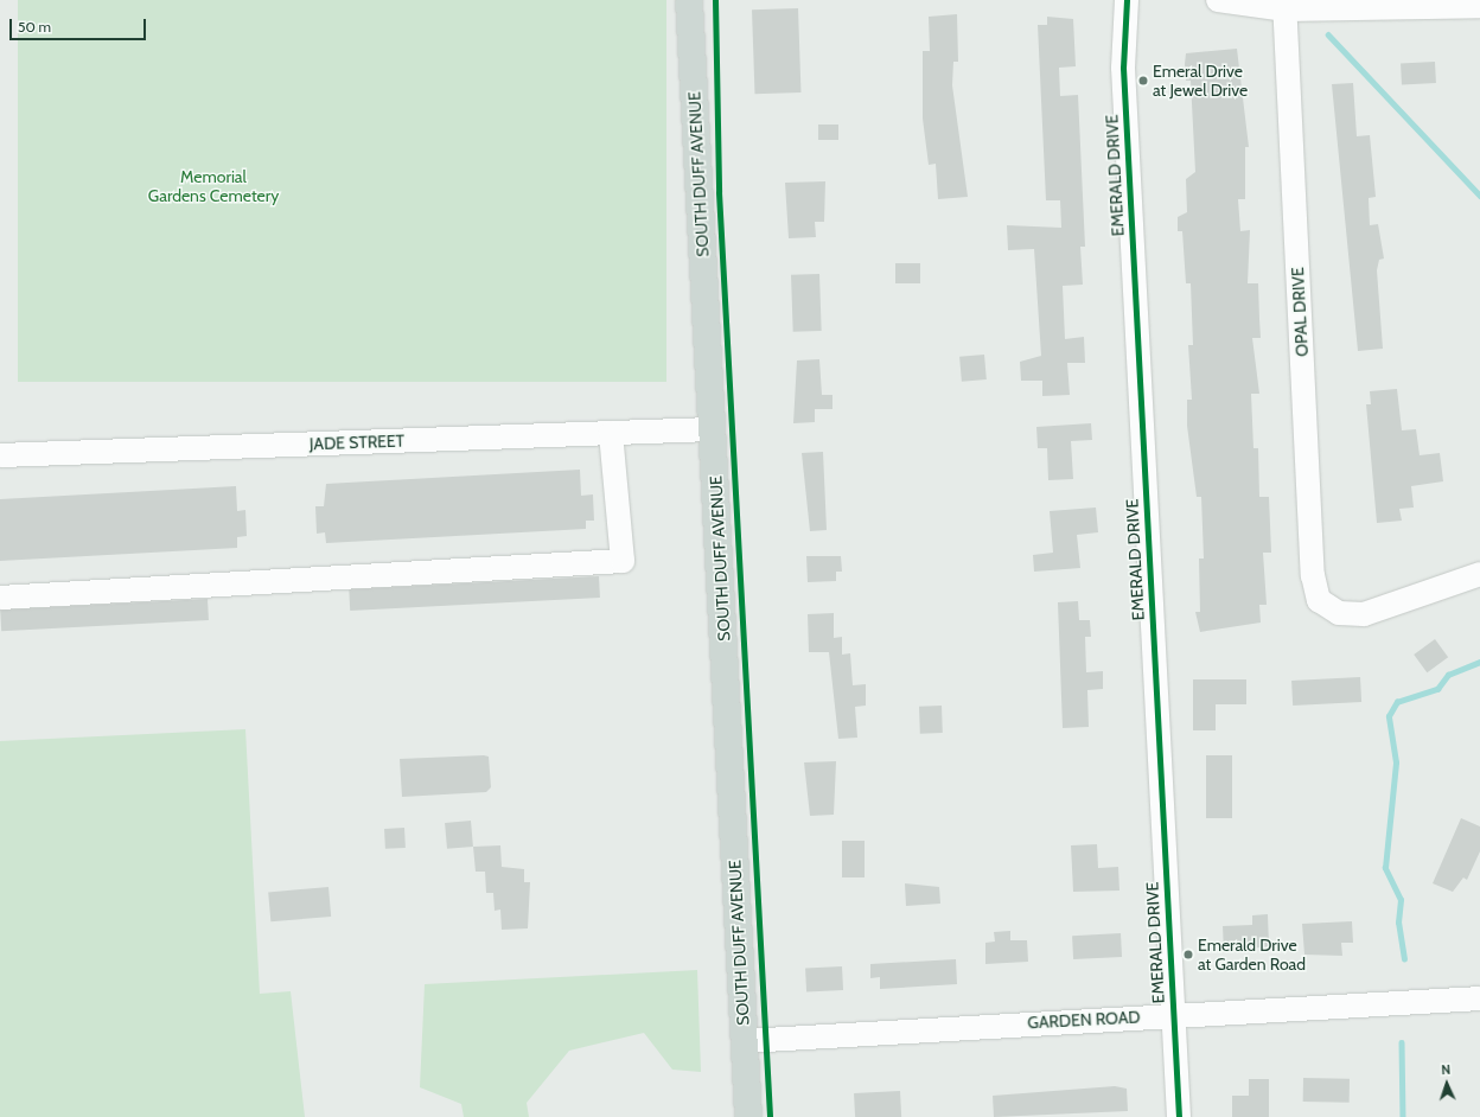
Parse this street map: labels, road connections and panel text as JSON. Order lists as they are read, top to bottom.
{
  "streets": {
    "main road": ["SOUTH DUFF AVENUE"],
    "street": [
      "EMERALD DRIVE",
      "OPAL DRIVE",
      "JADE STREET",
      "GARDEN ROAD"
    ]
  },
  "crossings": [
    ["SOUTH DUFF AVENUE", "JADE STREET"],
    ["SOUTH DUFF AVENUE", "GARDEN ROAD"],
    ["EMERALD DRIVE", "GARDEN ROAD"]
  ],
  "parks": ["Memorial Gardens Cemetery"],
  "places": ["Emeral Drive at Jewel Drive", "Emerald Drive at Garden Road"],
  "scale_bar": "50 m",
  "north": "top"
}
